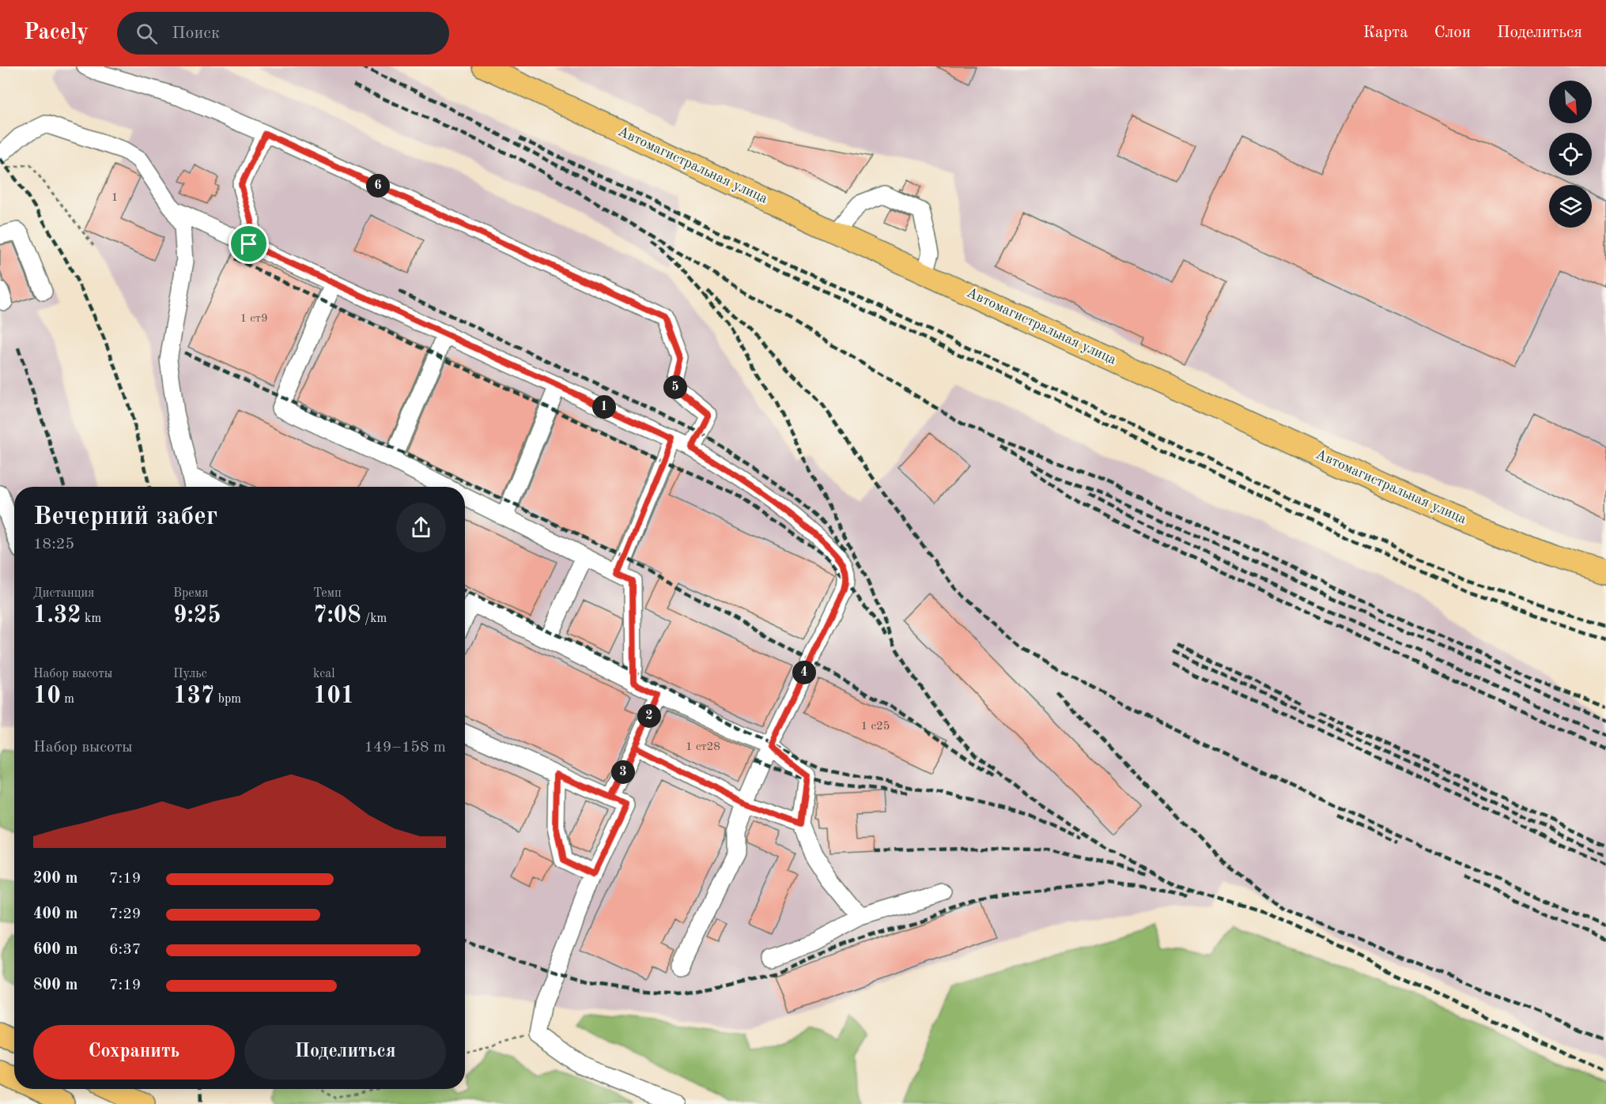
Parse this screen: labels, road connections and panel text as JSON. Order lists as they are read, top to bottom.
{
  "streets": {
    "main road": ["Автомагистральная улица"]
  },
  "house_numbers": [
    "1",
    "1 ст9",
    "1 с25",
    "1 ст28"
  ],
  "north": "bottom right",
  "page": {
    "header": "Pacely",
    "search": "Поиск",
    "nav": ["Карта", "Слои", "Поделиться"],
    "pins": [
      "6",
      "5",
      "1",
      "4",
      "2",
      "3"
    ],
    "heading": ["Вечерний забег", "18:25"],
    "stats": [
      ["Дистанция", "1.32 km"],
      ["Время", "9:25"],
      ["Темп", "7:08 /km"],
      ["Набор высоты", "10 m"],
      ["Пульс", "137 bpm"],
      ["kcal", "101"]
    ],
    "chart": ["Набор высоты", "149–158 m"],
    "list": [
      {
        "name": "200 m",
        "note": "7:19"
      },
      {
        "name": "400 m",
        "note": "7:29"
      },
      {
        "name": "600 m",
        "note": "6:37"
      },
      {
        "name": "800 m",
        "note": "7:19"
      }
    ],
    "buttons": ["Сохранить", "Поделиться"]
  }
}
